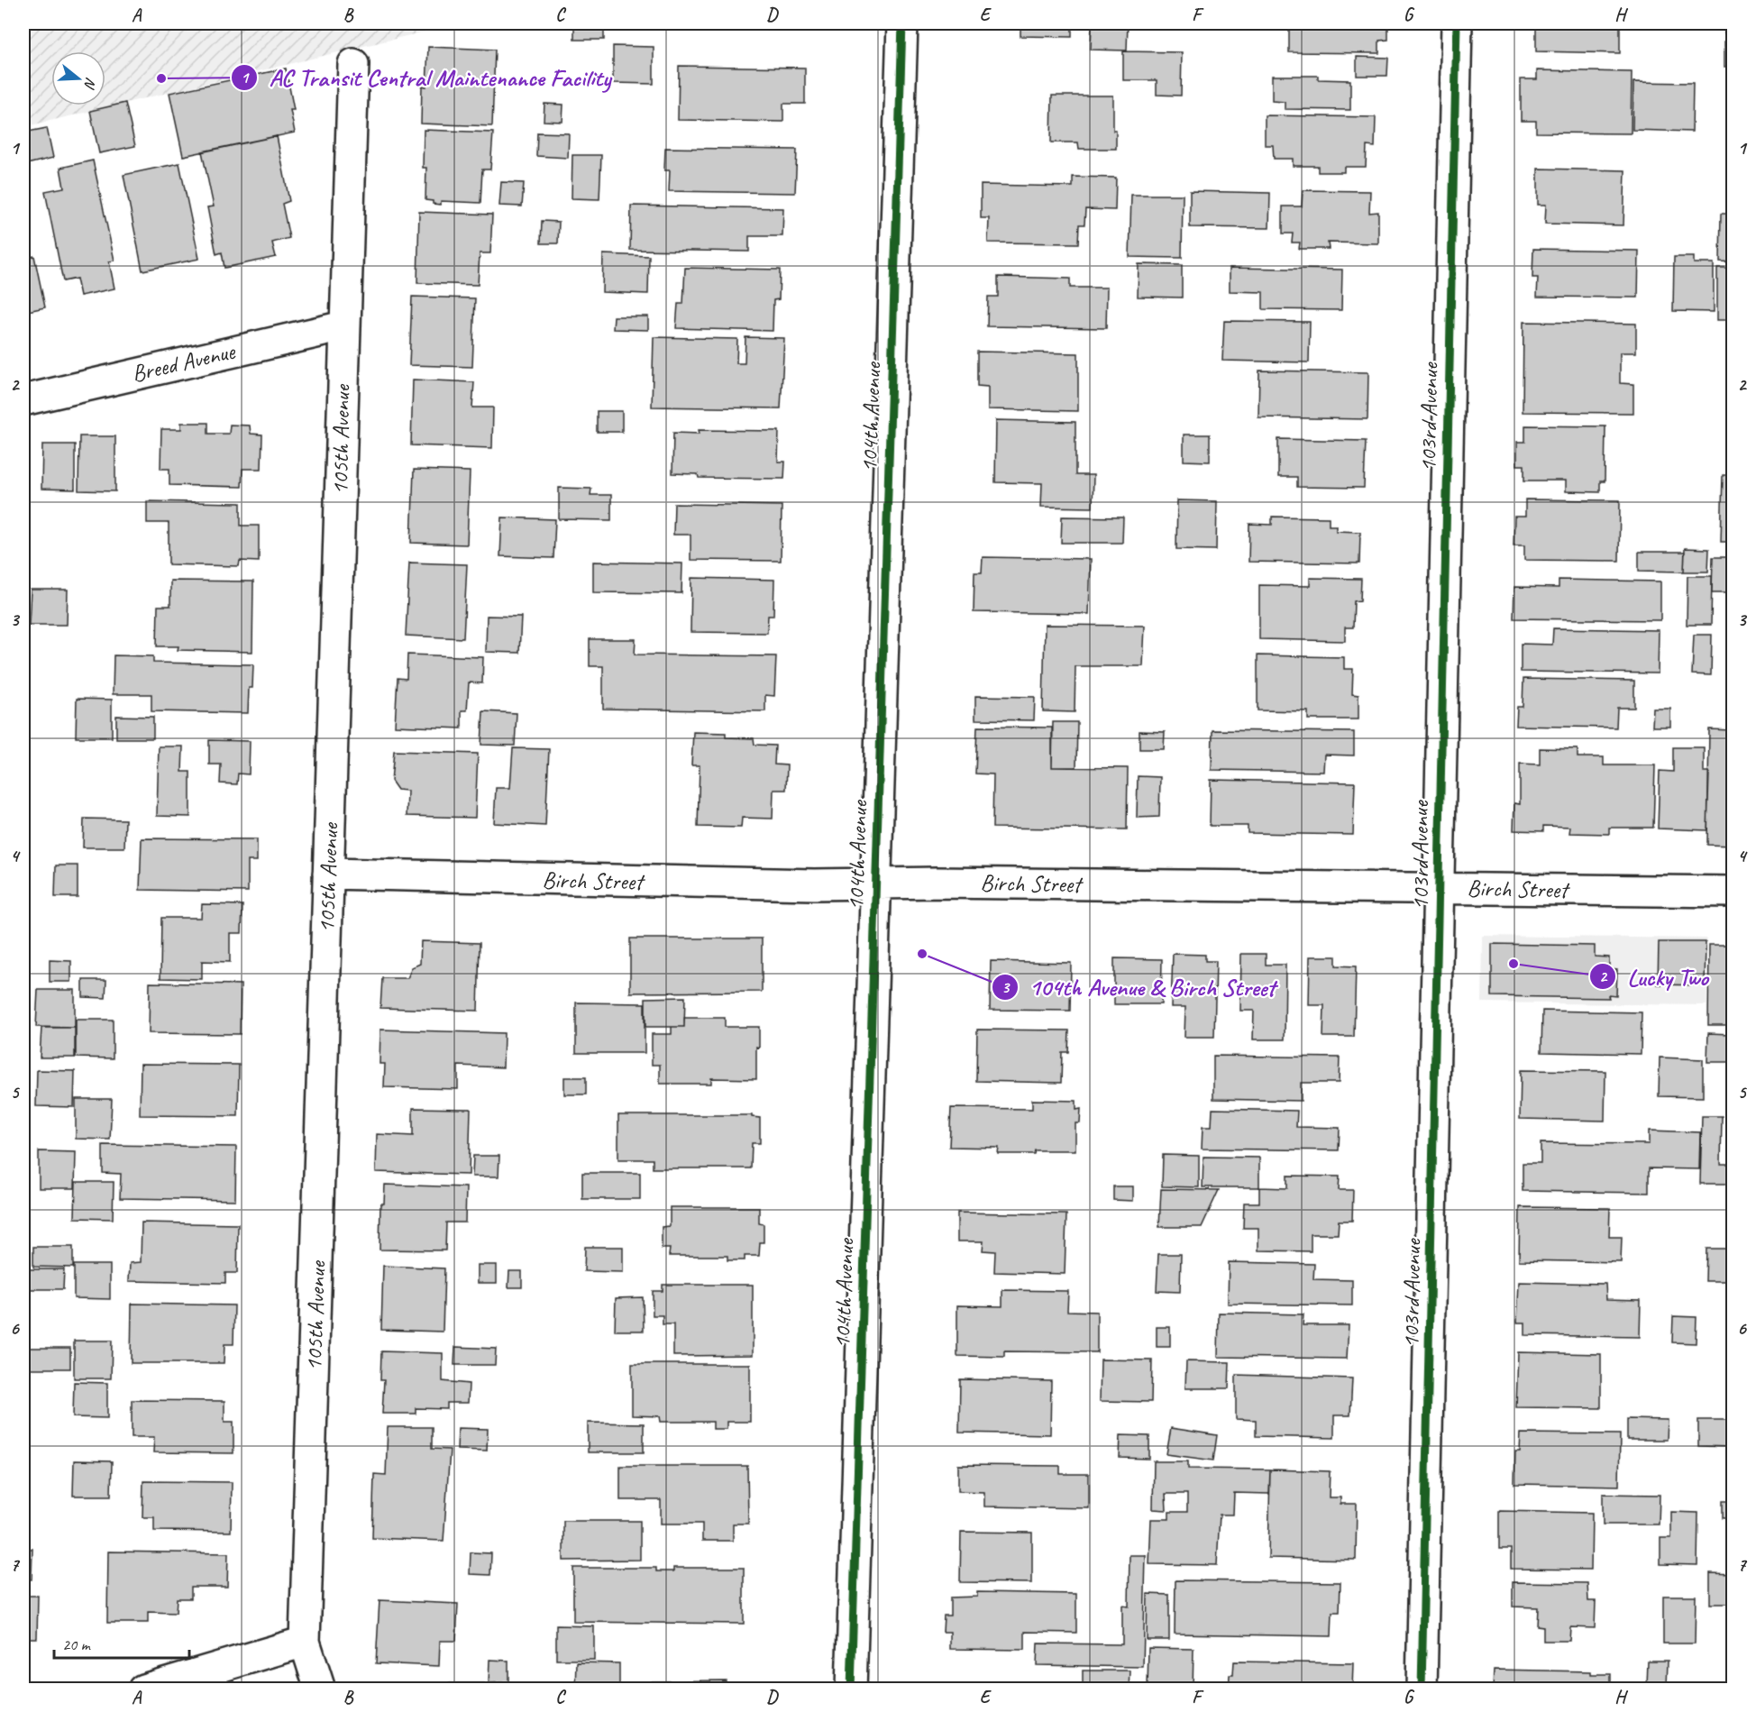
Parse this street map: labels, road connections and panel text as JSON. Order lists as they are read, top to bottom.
{
  "streets": {
    "street": [
      "Breed Avenue",
      "104th Avenue",
      "103rd Avenue",
      "105th Avenue",
      "Birch Street"
    ]
  },
  "crossings": [
    ["Breed Avenue", "105th Avenue"],
    ["104th Avenue", "Birch Street"],
    ["103rd Avenue", "Birch Street"],
    ["105th Avenue", "Birch Street"]
  ],
  "places": ["AC Transit Central Maintenance Facility", "104th Avenue & Birch Street", "Lucky Two"],
  "scale_bar": "20 m",
  "north": "right",
  "grid": {
    "columns": [
      "A",
      "B",
      "C",
      "D",
      "E",
      "F",
      "G",
      "H"
    ],
    "rows": [
      "1",
      "2",
      "3",
      "4",
      "5",
      "6",
      "7"
    ]
  }
}
